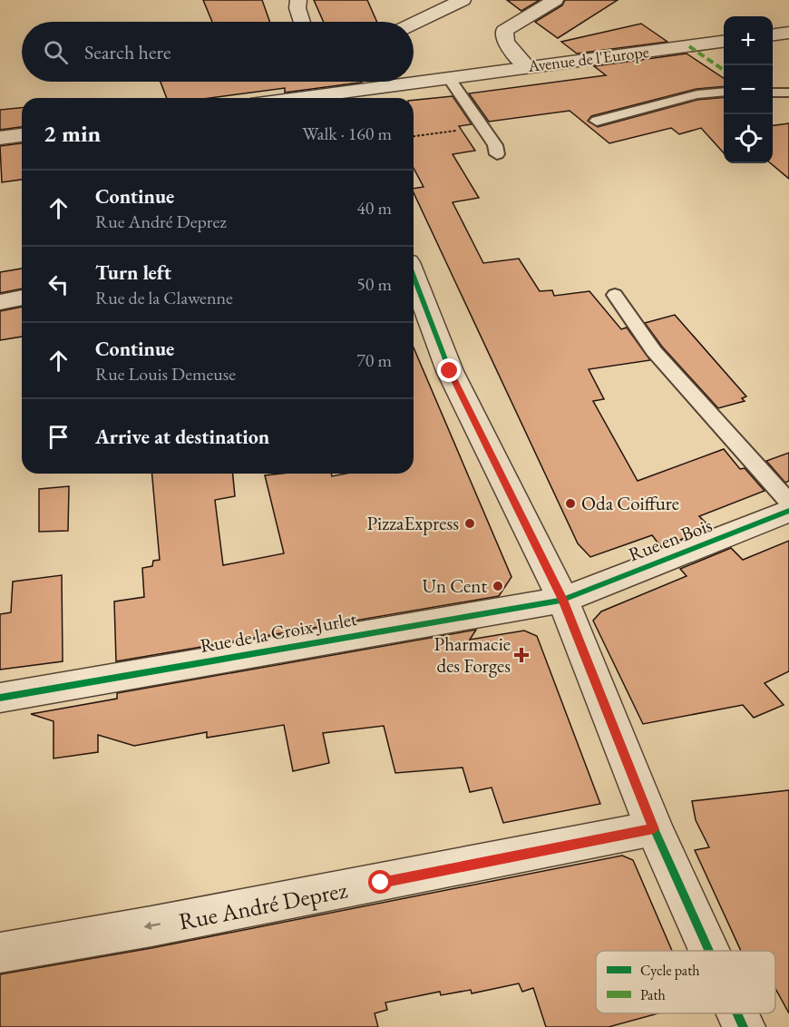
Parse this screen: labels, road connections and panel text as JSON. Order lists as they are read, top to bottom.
{
  "streets": {
    "street": [
      "Avenue de l'Europe",
      "Rue en Bois",
      "Rue de la Croix Jurlet",
      "Rue André Deprez"
    ]
  },
  "crossings": [
    ["Rue en Bois", "Rue de la Croix Jurlet"]
  ],
  "one_way": ["Rue André Deprez"],
  "places": {
    "other": ["Oda Coiffure", "PizzaExpress", "Un Cent"],
    "health": ["Pharmacie des Forges"]
  },
  "legend": ["Cycle path", "Path"],
  "page": {
    "map_buttons": ["+", "−"],
    "search": "Search here",
    "heading": ["2 min", "Walk · 160 m"],
    "list": [
      ["Continue", "Rue André Deprez", "40 m"],
      ["Turn left", "Rue de la Clawenne", "50 m"],
      ["Continue", "Rue Louis Demeuse", "70 m"],
      "Arrive at destination"
    ]
  }
}
